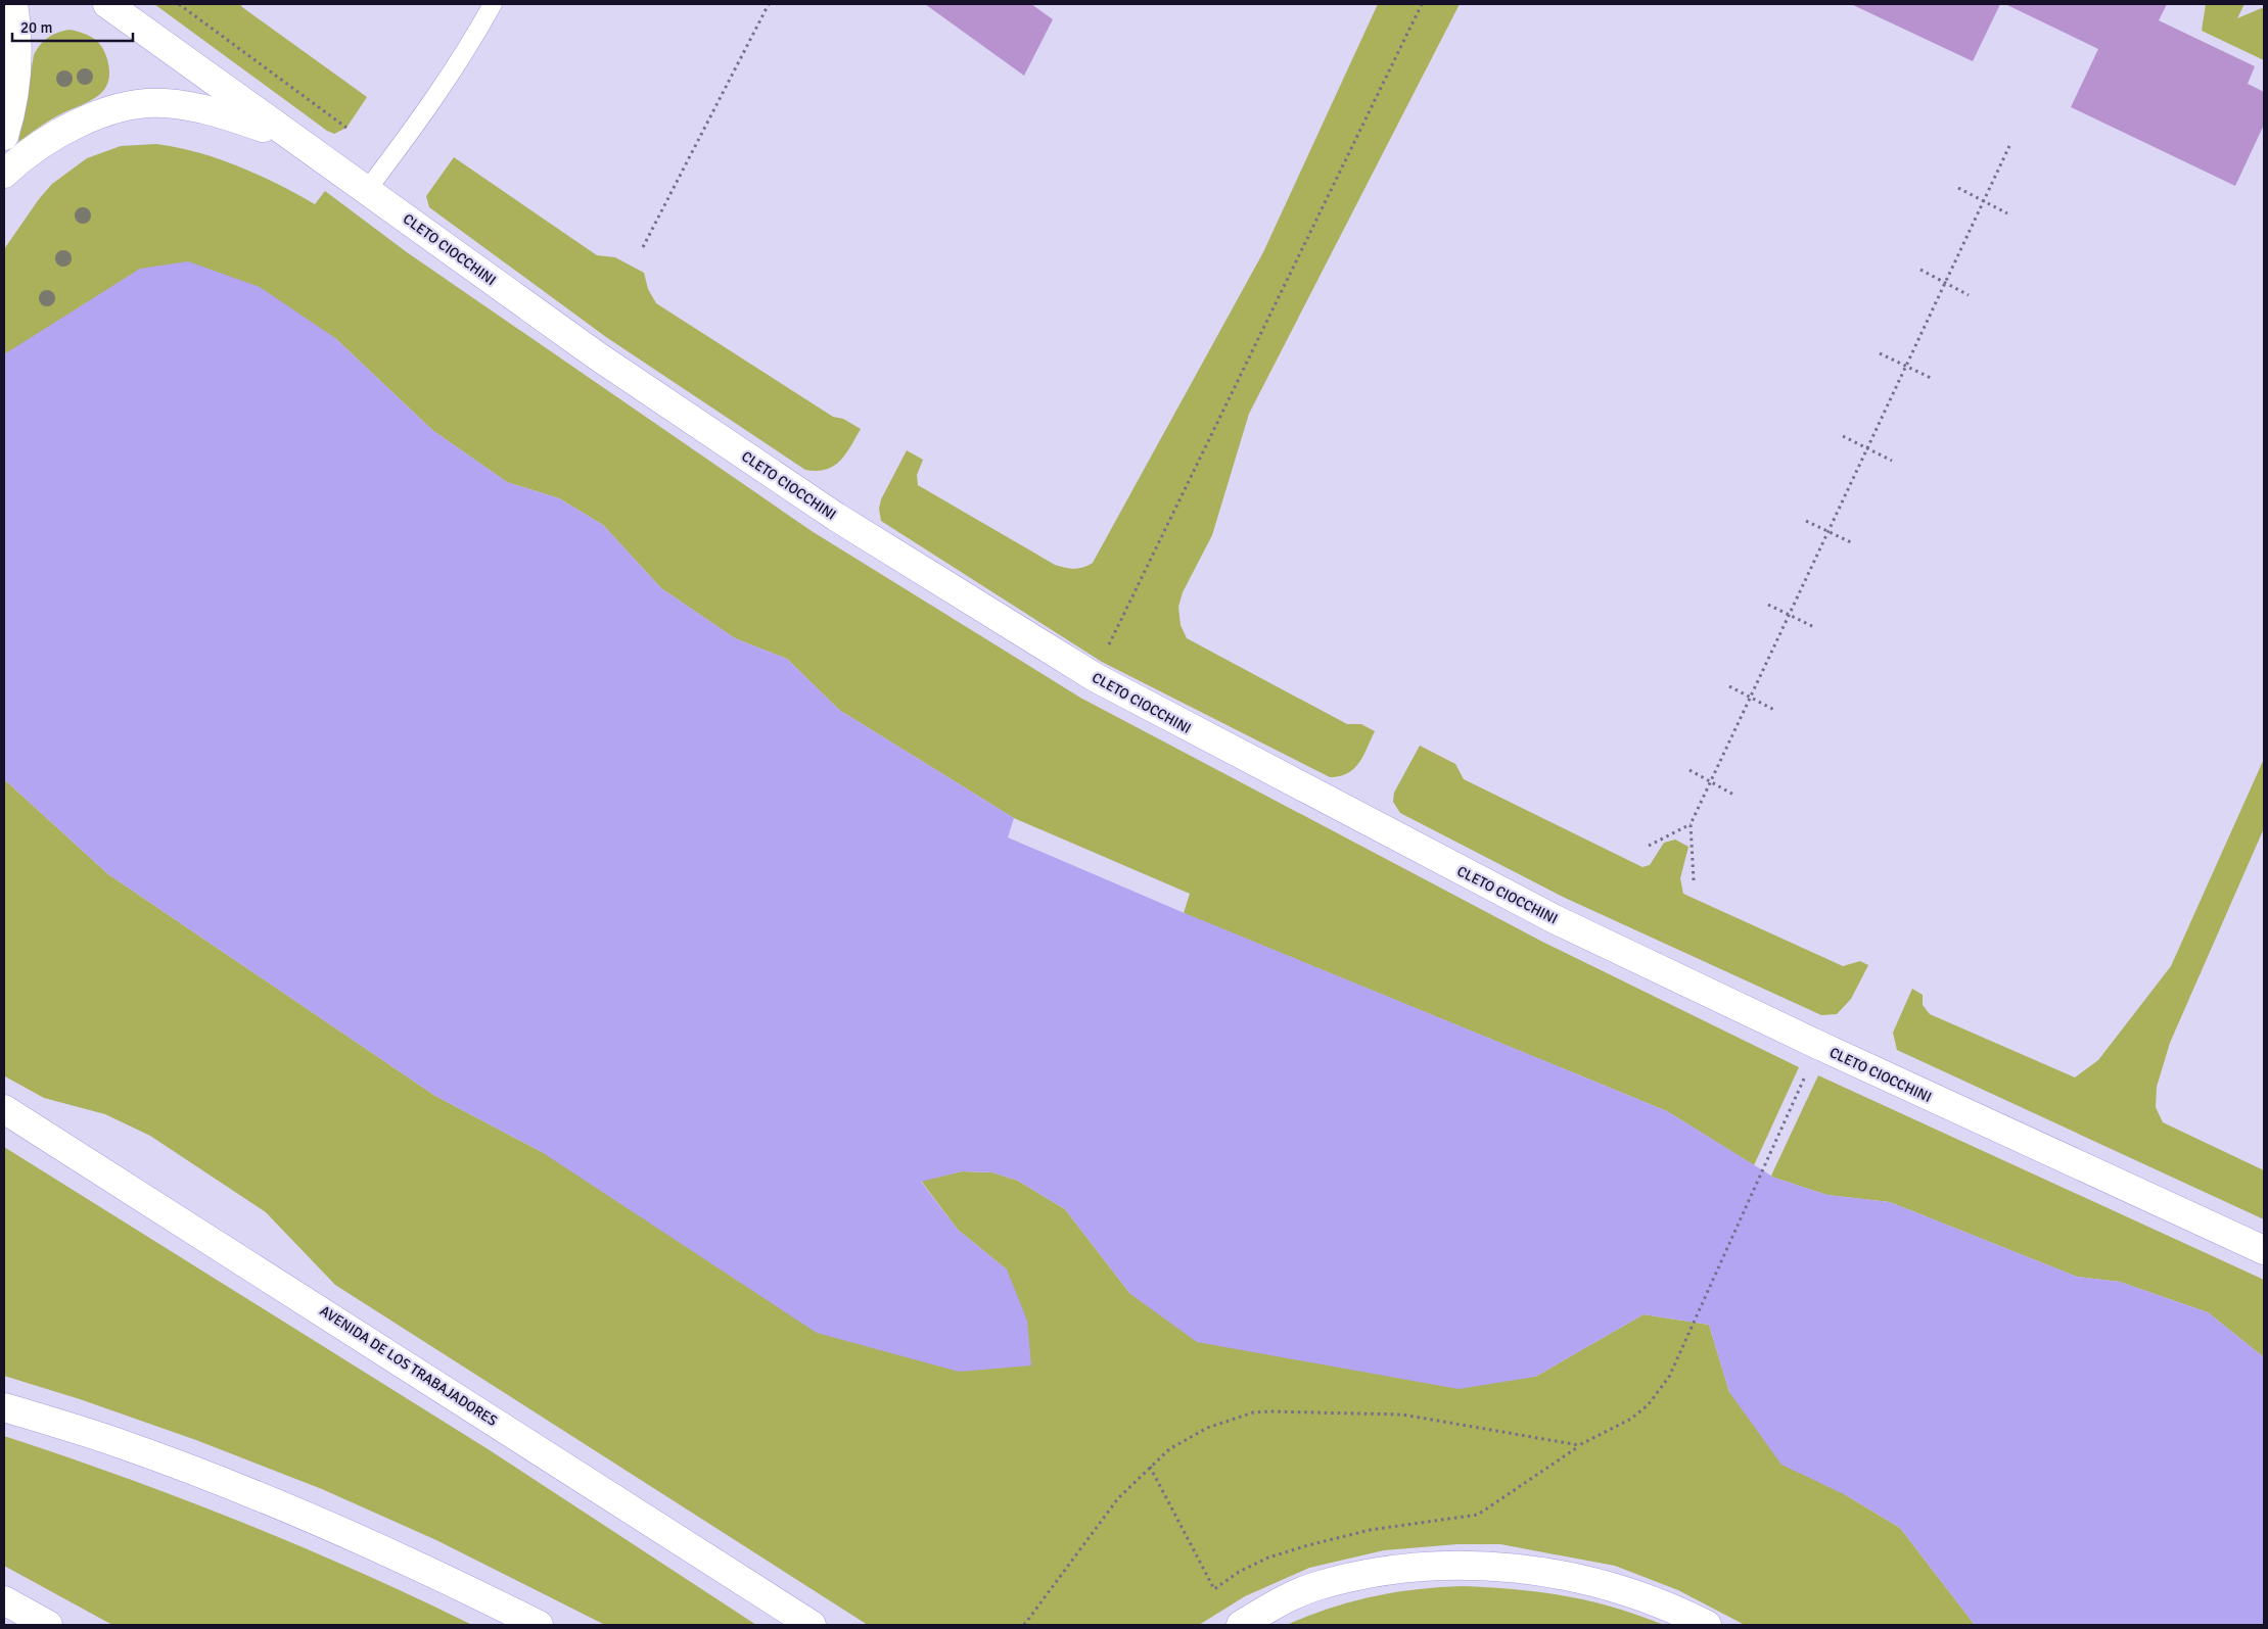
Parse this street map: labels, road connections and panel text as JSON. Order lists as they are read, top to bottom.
{
  "streets": {
    "street": ["CLETO CIOCCHINI", "AVENIDA DE LOS TRABAJADORES"]
  },
  "scale_bar": "20 m"
}
